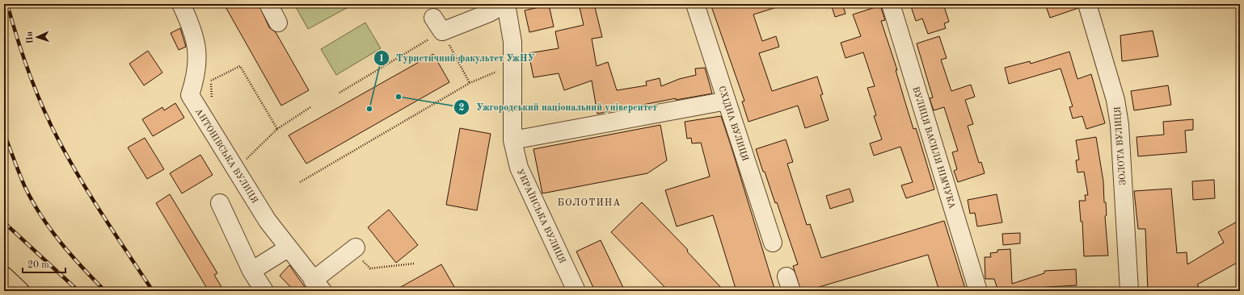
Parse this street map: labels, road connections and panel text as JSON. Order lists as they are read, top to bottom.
{
  "streets": {
    "street": [
      "СХІДНА ВУЛИЦЯ",
      "ЗОЛОТА ВУЛИЦЯ",
      "ВУЛИЦЯ ВАСИЛЯ НІМЧУКА",
      "АНТОНІВСЬКА ВУЛИЦЯ",
      "УКРАЇНСЬКА ВУЛИЦЯ"
    ]
  },
  "districts": ["БОЛОТИНА"],
  "places": ["Ужгородський національний університет", "Туристичний факультет УжНУ"],
  "scale_bar": "20 m",
  "north": "left"
}
